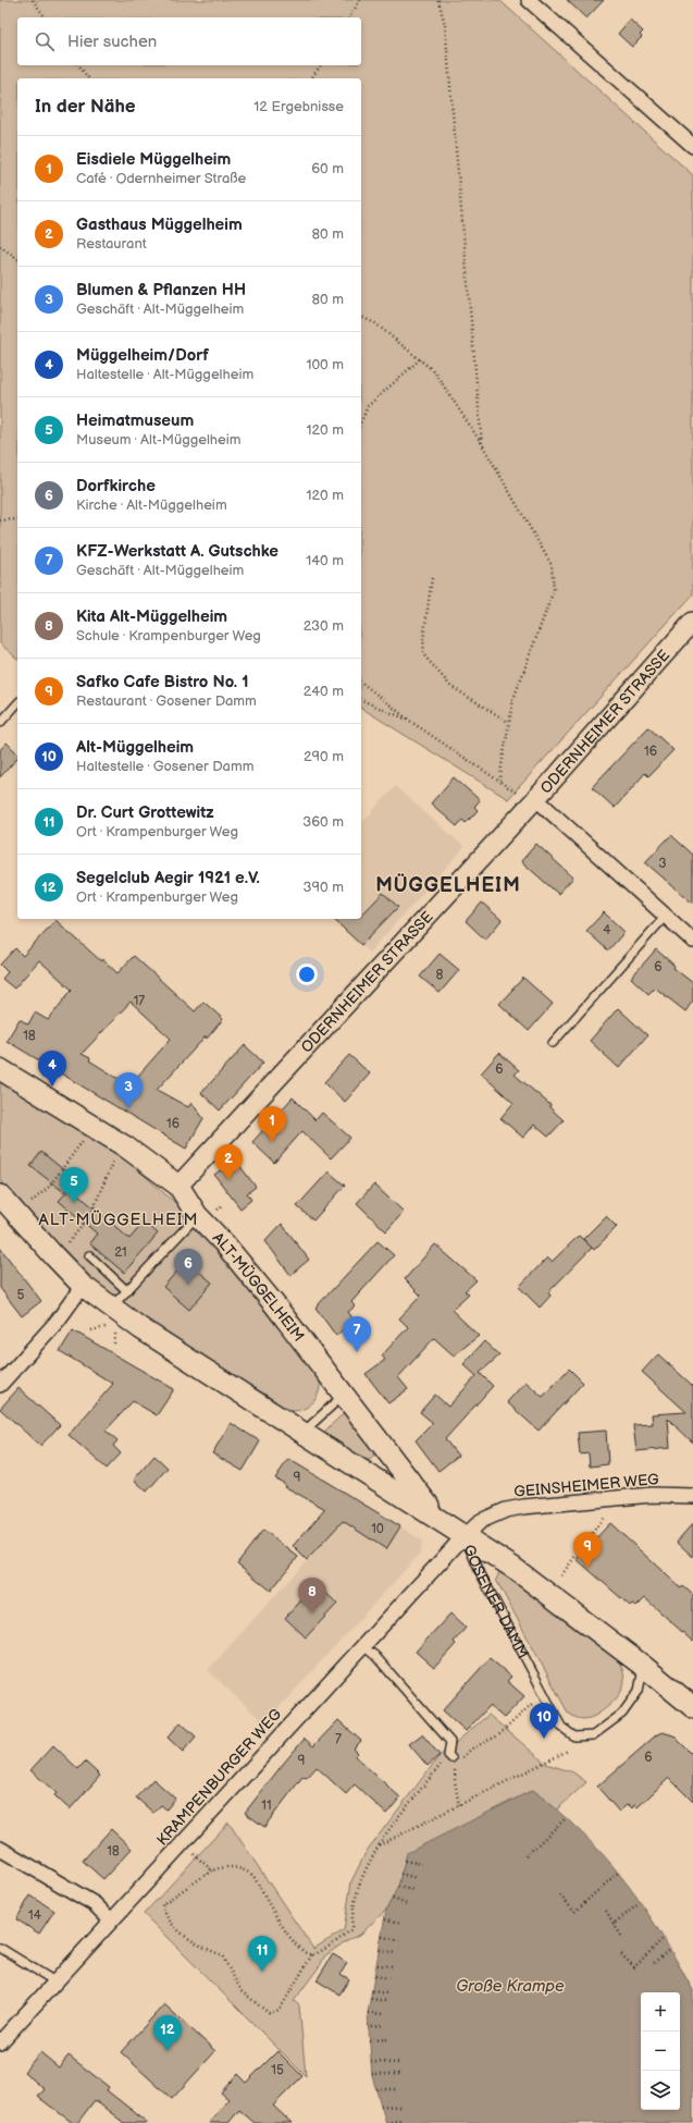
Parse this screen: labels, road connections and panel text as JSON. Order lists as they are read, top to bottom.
{
  "streets": {
    "main road": ["ALT-MÜGGELHEIM", "GOSENER DAMM"],
    "street": ["ODERNHEIMER STRASSE", "GEINSHEIMER WEG", "KRAMPENBURGER WEG"]
  },
  "crossings": [
    ["ODERNHEIMER STRASSE", "ALT-MÜGGELHEIM"],
    ["ALT-MÜGGELHEIM", "GEINSHEIMER WEG"],
    ["ALT-MÜGGELHEIM", "GOSENER DAMM"],
    ["ALT-MÜGGELHEIM", "KRAMPENBURGER WEG"],
    ["GEINSHEIMER WEG", "GOSENER DAMM"],
    ["GEINSHEIMER WEG", "KRAMPENBURGER WEG"],
    ["GOSENER DAMM", "KRAMPENBURGER WEG"]
  ],
  "districts": ["MÜGGELHEIM", "ALT-MÜGGELHEIM"],
  "water": ["Große Krampe"],
  "house_numbers": [
    "16",
    "3",
    "4",
    "6",
    "8",
    "17",
    "18",
    "6",
    "16",
    "21",
    "5",
    "9",
    "10",
    "7",
    "6",
    "9",
    "11",
    "18",
    "14",
    "15"
  ],
  "page": {
    "search": "Hier suchen",
    "heading": ["In der Nähe", "12 Ergebnisse"],
    "list": [
      {
        "mark": "1",
        "name": "Eisdiele Müggelheim",
        "note": "Café · Odernheimer Straße",
        "value": "60 m"
      },
      {
        "mark": "2",
        "name": "Gasthaus Müggelheim",
        "note": "Restaurant",
        "value": "80 m"
      },
      {
        "mark": "3",
        "name": "Blumen & Pflanzen HH",
        "note": "Geschäft · Alt-Müggelheim",
        "value": "80 m"
      },
      {
        "mark": "4",
        "name": "Müggelheim/Dorf",
        "note": "Haltestelle · Alt-Müggelheim",
        "value": "100 m"
      },
      {
        "mark": "5",
        "name": "Heimatmuseum",
        "note": "Museum · Alt-Müggelheim",
        "value": "120 m"
      },
      {
        "mark": "6",
        "name": "Dorfkirche",
        "note": "Kirche · Alt-Müggelheim",
        "value": "120 m"
      },
      {
        "mark": "7",
        "name": "KFZ-Werkstatt A. Gutschke",
        "note": "Geschäft · Alt-Müggelheim",
        "value": "140 m"
      },
      {
        "mark": "8",
        "name": "Kita Alt-Müggelheim",
        "note": "Schule · Krampenburger Weg",
        "value": "230 m"
      },
      {
        "mark": "9",
        "name": "Safko Cafe Bistro No. 1",
        "note": "Restaurant · Gosener Damm",
        "value": "240 m"
      },
      {
        "mark": "10",
        "name": "Alt-Müggelheim",
        "note": "Haltestelle · Gosener Damm",
        "value": "290 m"
      },
      {
        "mark": "11",
        "name": "Dr. Curt Grottewitz",
        "note": "Ort · Krampenburger Weg",
        "value": "360 m"
      },
      {
        "mark": "12",
        "name": "Segelclub Aegir 1921 e.V.",
        "note": "Ort · Krampenburger Weg",
        "value": "390 m"
      }
    ],
    "pins": [
      "4",
      "3",
      "1",
      "2",
      "5",
      "6",
      "7",
      "9",
      "8",
      "10",
      "11",
      "12"
    ],
    "map_buttons": ["+", "−"]
  }
}
